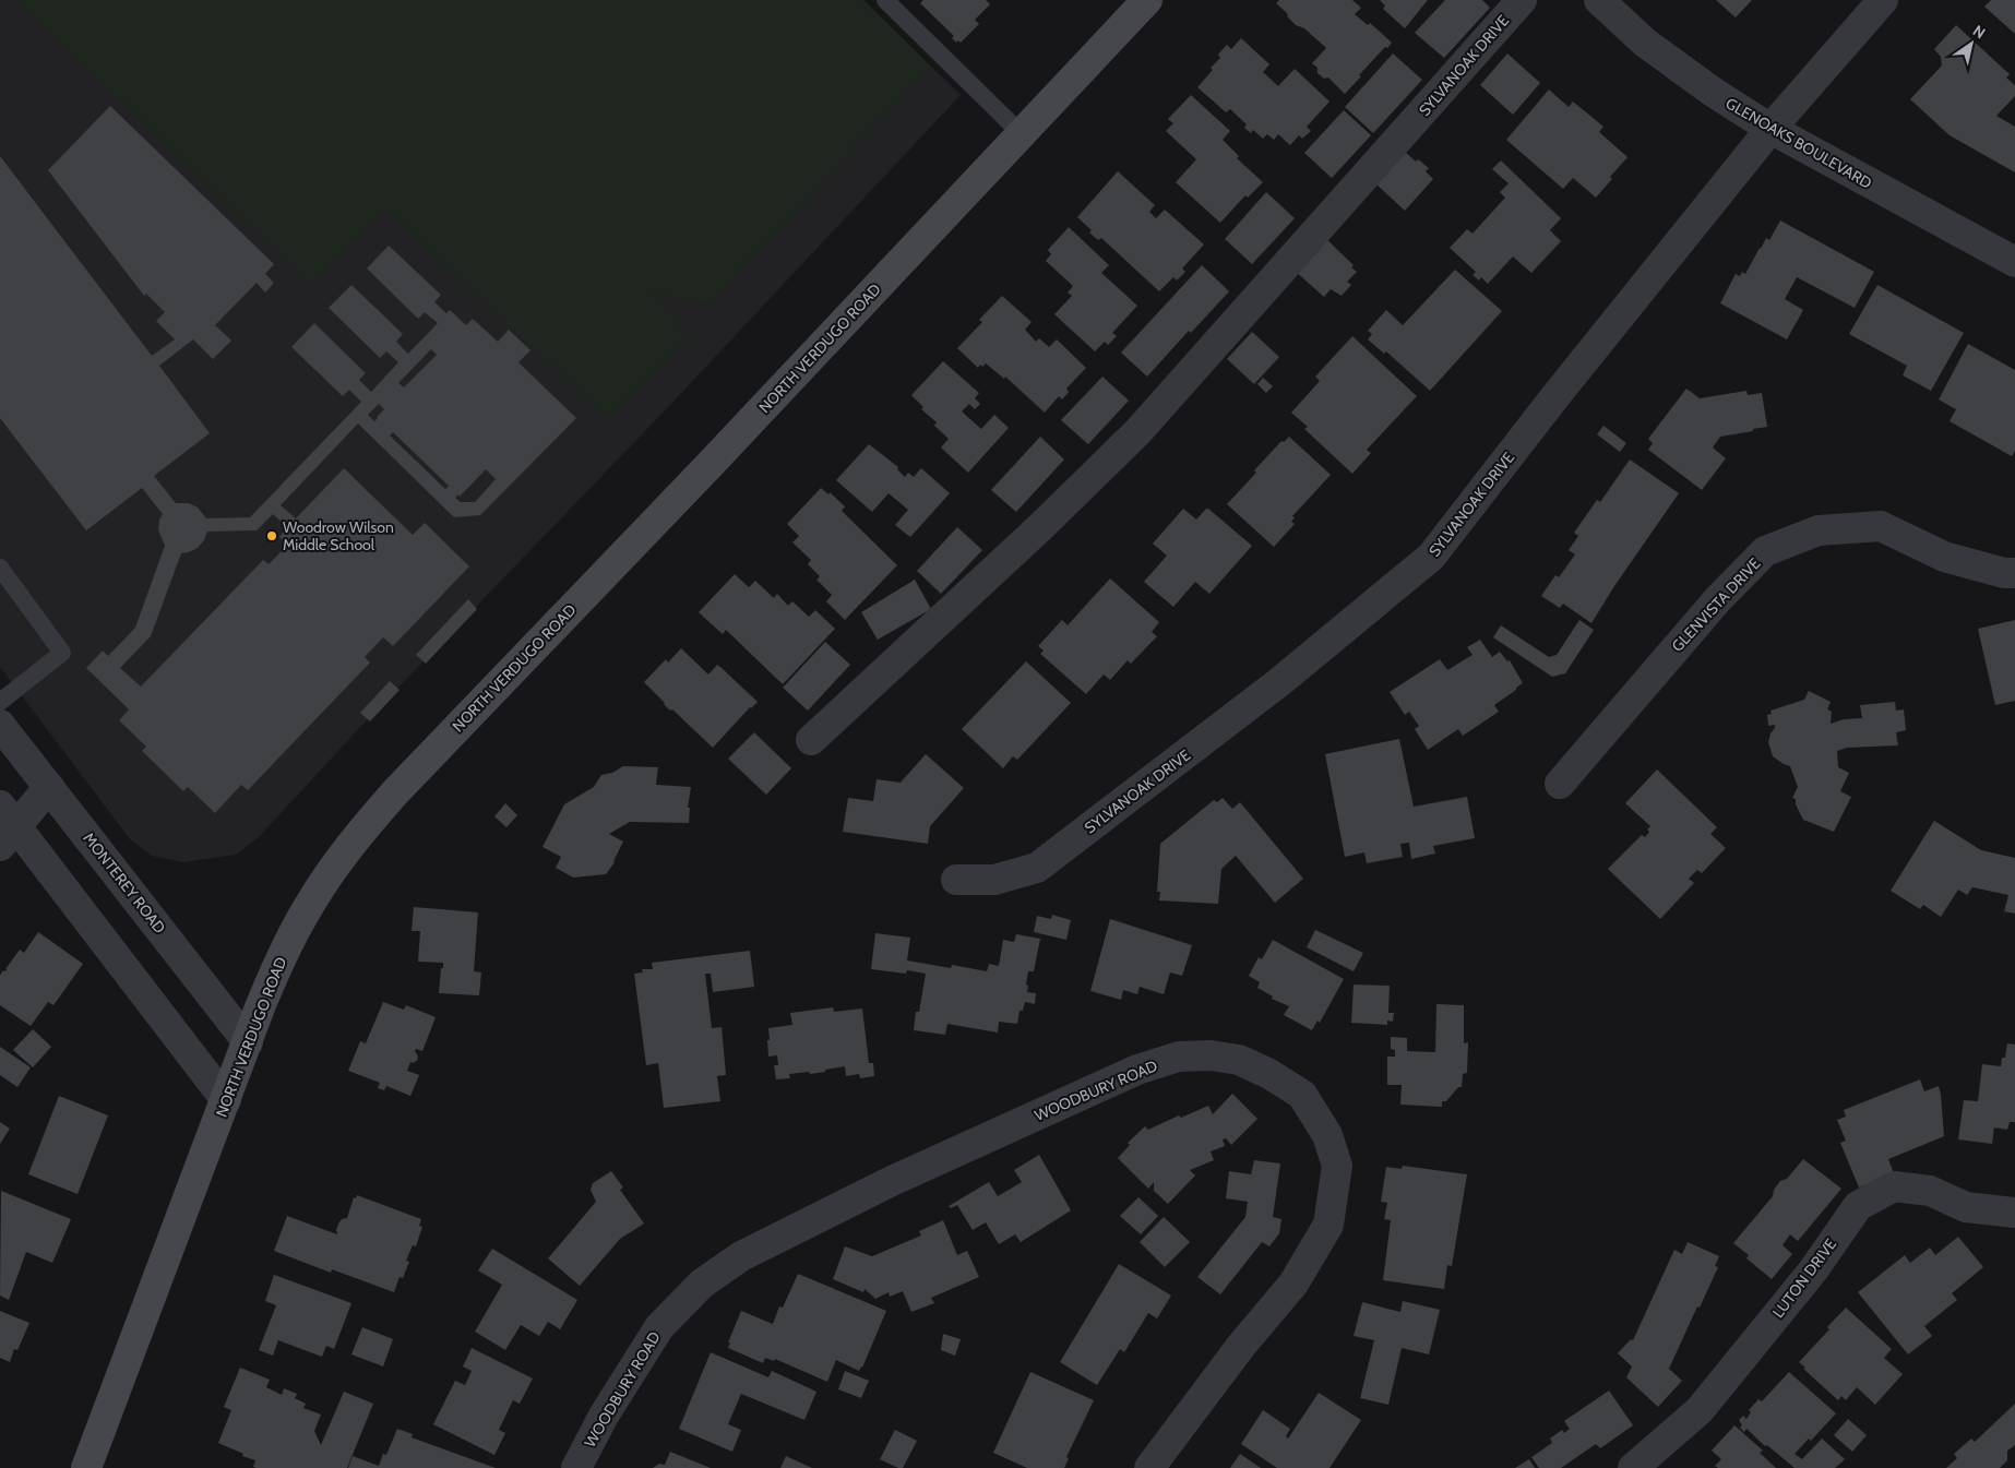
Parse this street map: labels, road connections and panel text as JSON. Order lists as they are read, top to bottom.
{
  "streets": {
    "main road": ["NORTH VERDUGO ROAD"],
    "street": [
      "SYLVANOAK DRIVE",
      "GLENOAKS BOULEVARD",
      "GLENVISTA DRIVE",
      "MONTEREY ROAD",
      "WOODBURY ROAD",
      "LUTON DRIVE"
    ]
  },
  "crossings": [
    ["SYLVANOAK DRIVE", "GLENOAKS BOULEVARD"],
    ["NORTH VERDUGO ROAD", "MONTEREY ROAD"]
  ],
  "places": ["Woodrow Wilson Middle School"],
  "north": "top right"
}
